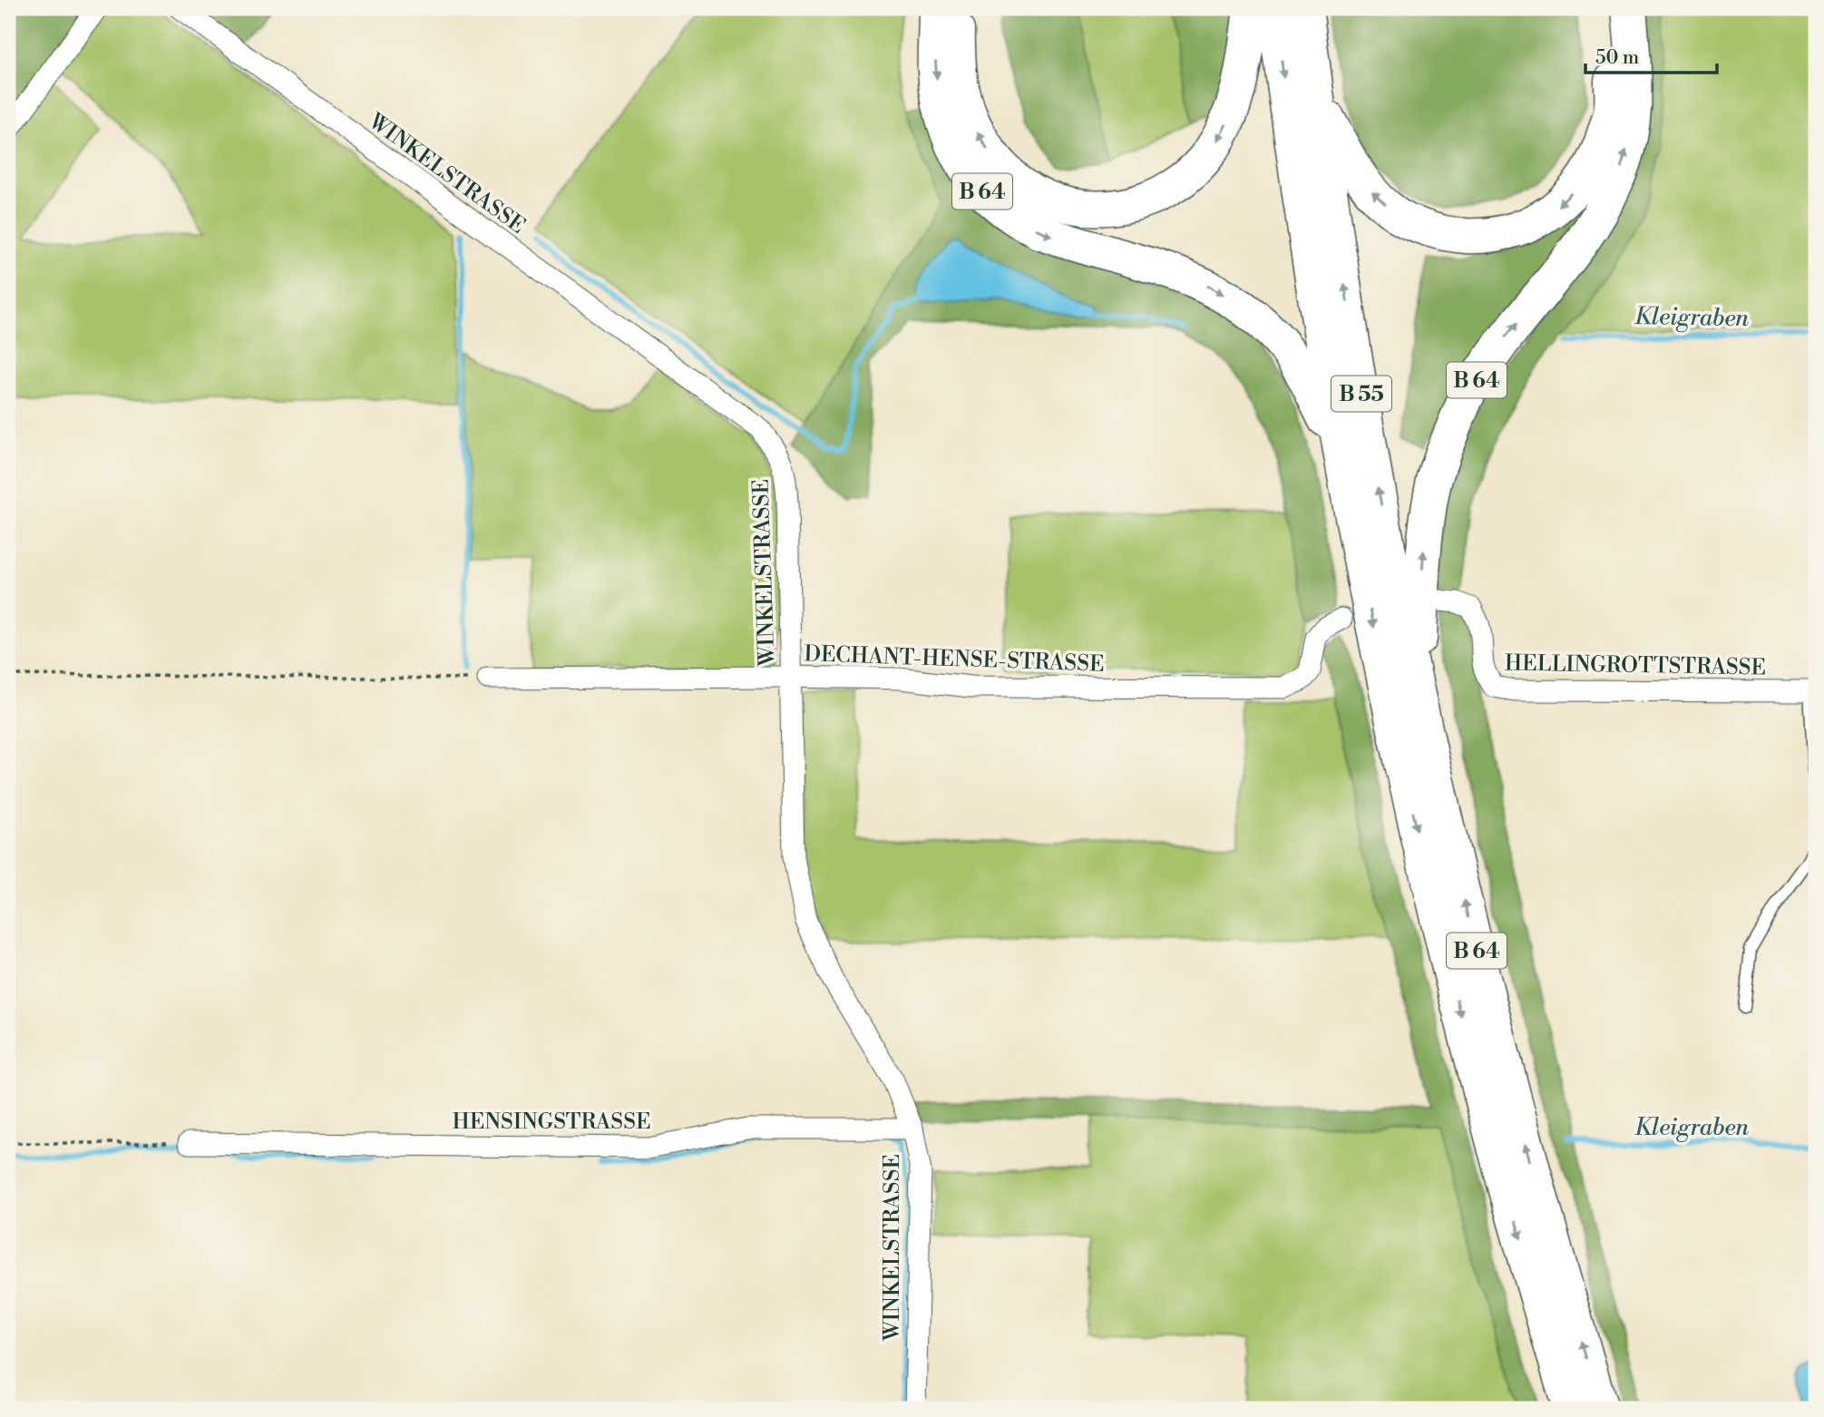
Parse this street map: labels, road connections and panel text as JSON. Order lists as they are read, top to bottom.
{
  "streets": {
    "highway": ["B 64", "B 55"],
    "street": [
      "WINKELSTRASSE",
      "DECHANT-HENSE-STRASSE",
      "HELLINGROTTSTRASSE",
      "HENSINGSTRASSE"
    ]
  },
  "crossings": [
    ["WINKELSTRASSE", "DECHANT-HENSE-STRASSE"],
    ["WINKELSTRASSE", "HENSINGSTRASSE"],
    ["B 64", "B 55"]
  ],
  "water": ["Kleigraben"],
  "scale_bar": "50 m"
}
